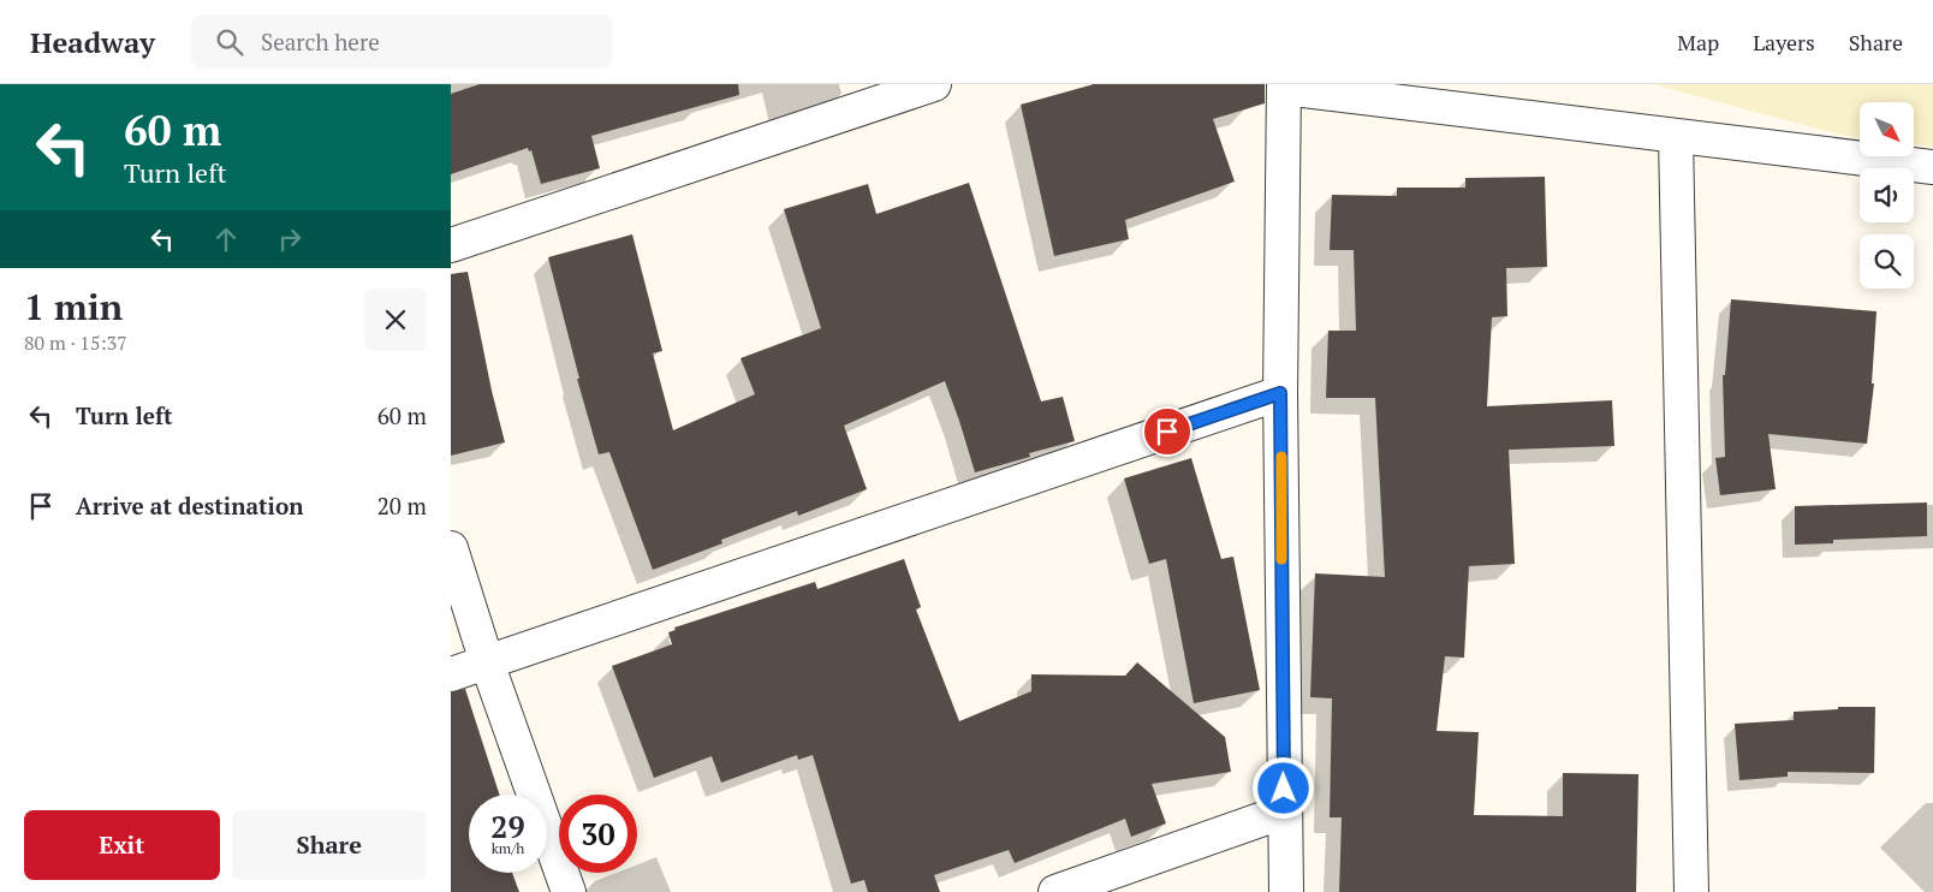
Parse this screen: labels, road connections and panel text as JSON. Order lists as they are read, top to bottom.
{
  "north": "bottom right",
  "page": {
    "header": "Headway",
    "search": "Search here",
    "nav": ["Map", "Layers", "Share"],
    "turn": ["60 m", "Turn left"],
    "heading": ["1 min", "80 m · 15:37"],
    "list": [
      {
        "name": "Turn left",
        "value": "60 m"
      },
      {
        "name": "Arrive at destination",
        "value": "20 m"
      }
    ],
    "speed": "29 km/h",
    "limit": "30",
    "buttons": ["Exit", "Share"]
  }
}
